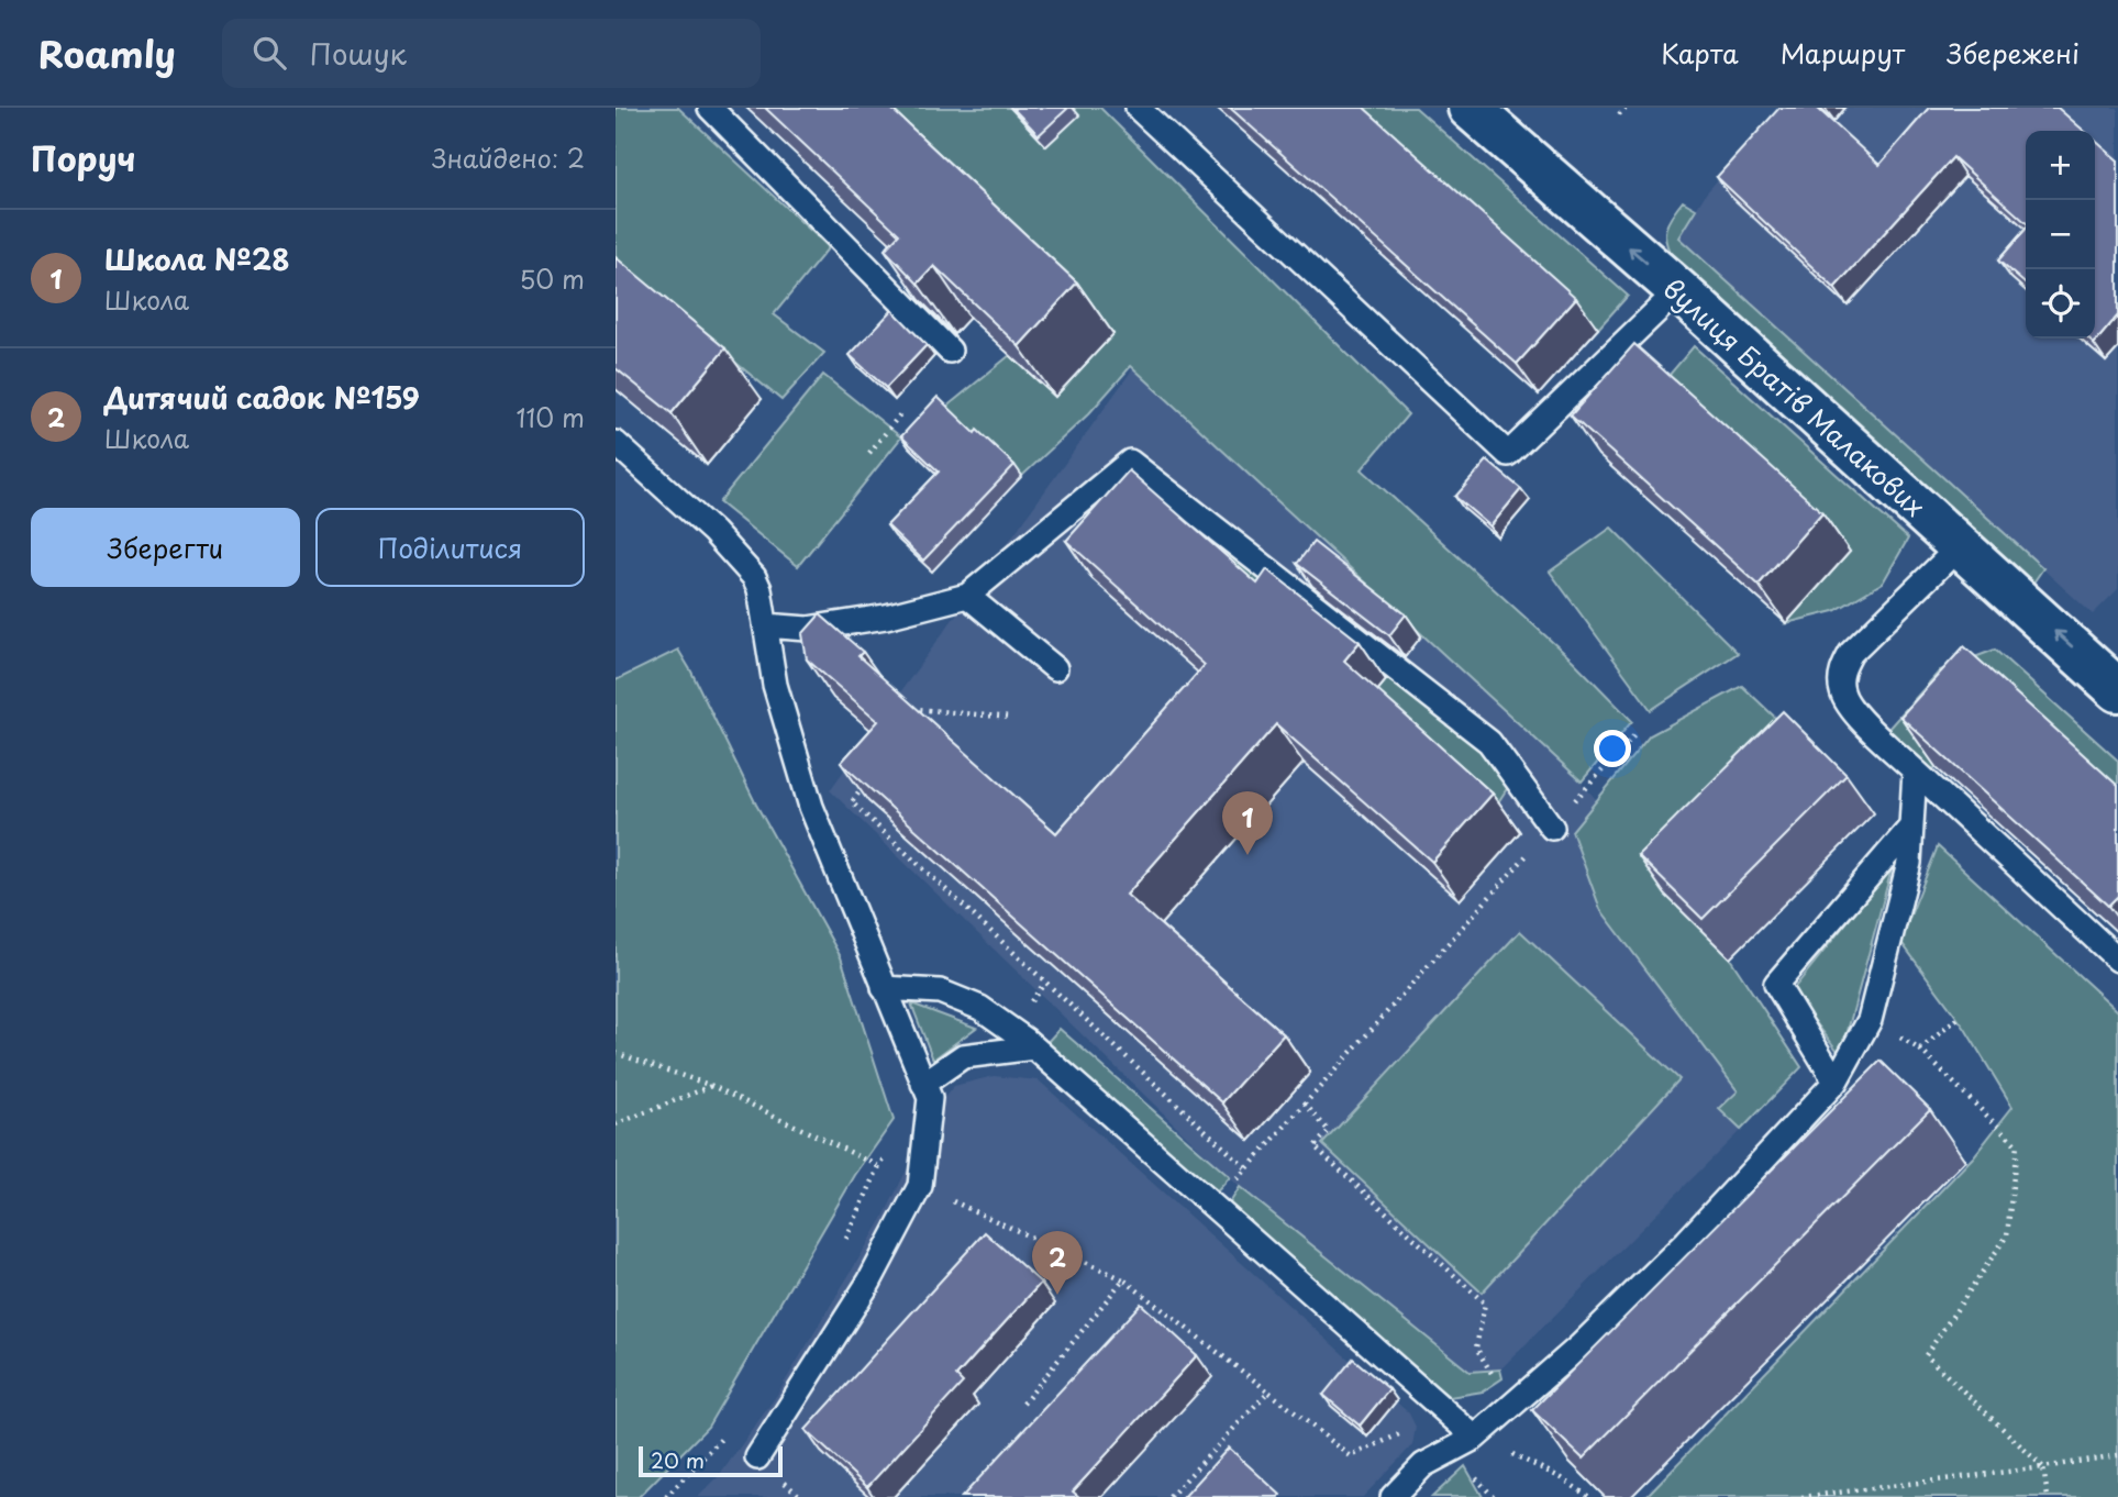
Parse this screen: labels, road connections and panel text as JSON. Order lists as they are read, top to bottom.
{
  "streets": {
    "street": ["вулиця Братів Малакових"]
  },
  "one_way": ["вулиця Братів Малакових"],
  "scale_bar": "20 m",
  "page": {
    "header": "Roamly",
    "search": "Пошук",
    "nav": ["Карта", "Маршрут", "Збережені"],
    "heading": ["Поруч", "Знайдено: 2"],
    "map_buttons": ["+", "−"],
    "list": [
      {
        "mark": "1",
        "name": "Школа №28",
        "note": "Школа",
        "value": "50 m"
      },
      {
        "mark": "2",
        "name": "Дитячий садок №159",
        "note": "Школа",
        "value": "110 m"
      }
    ],
    "buttons": ["Зберегти", "Поділитися"],
    "pins": ["1", "2"],
    "scale": "20 m"
  }
}
